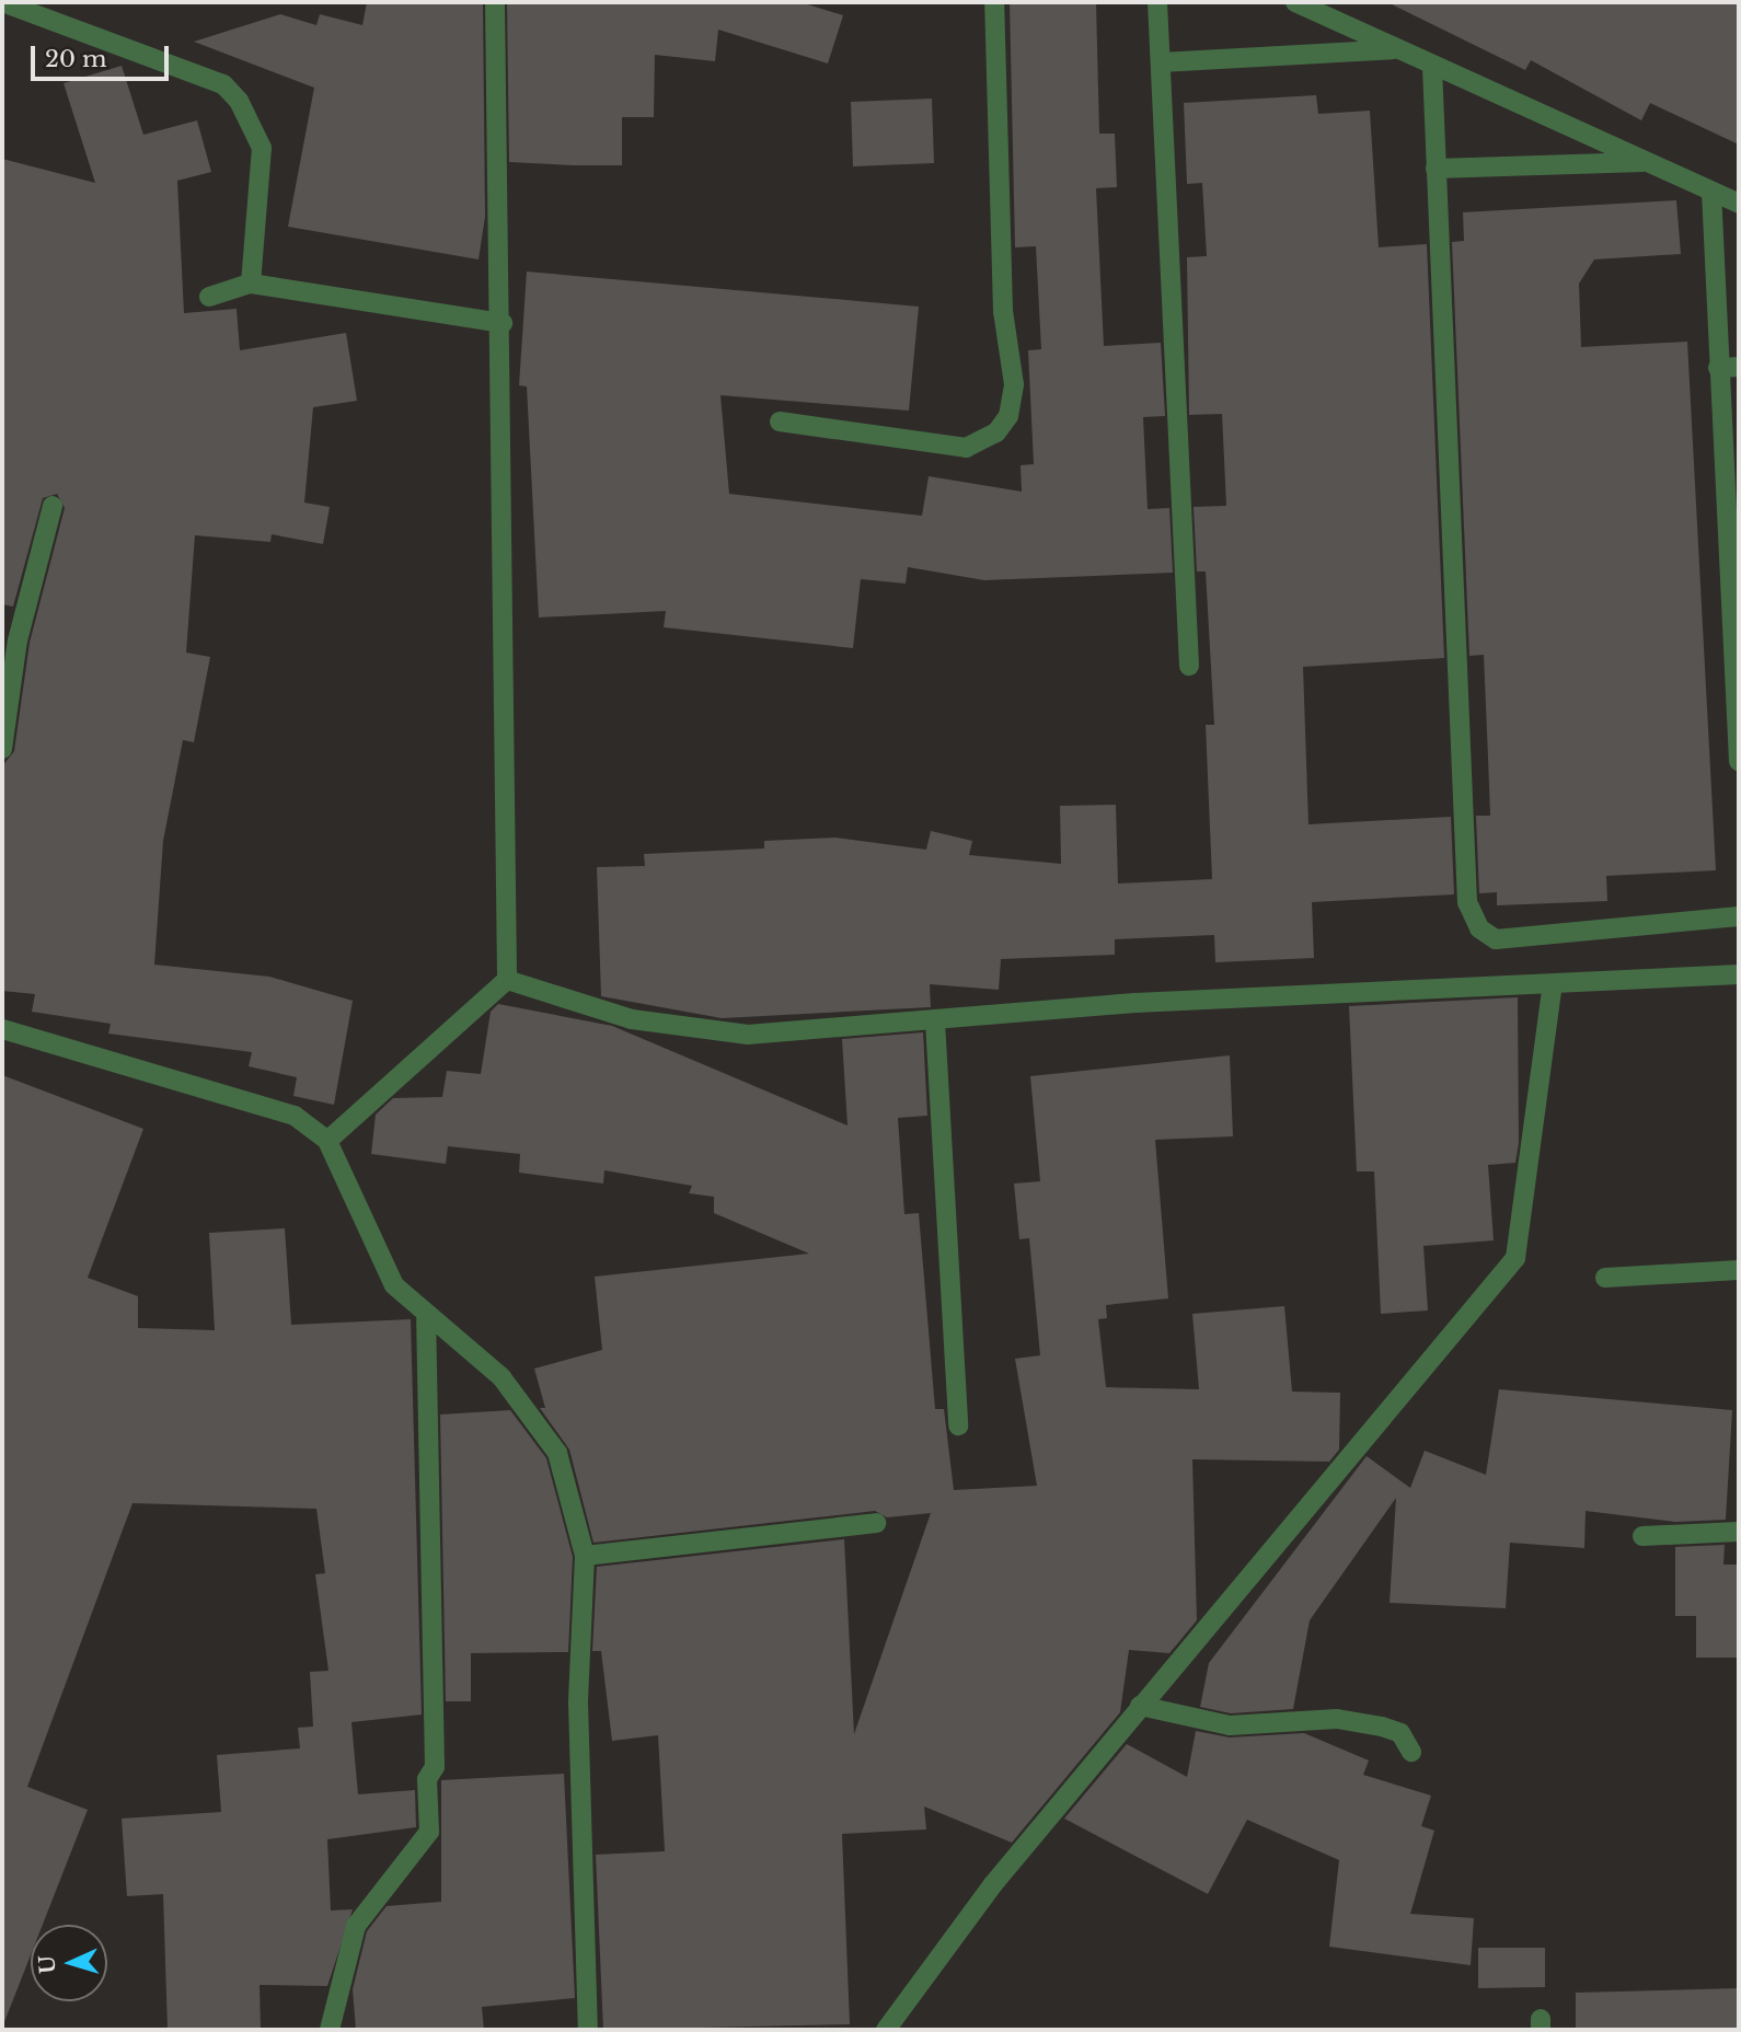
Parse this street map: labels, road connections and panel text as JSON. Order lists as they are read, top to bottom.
{
  "scale_bar": "20 m",
  "north": "left"
}
